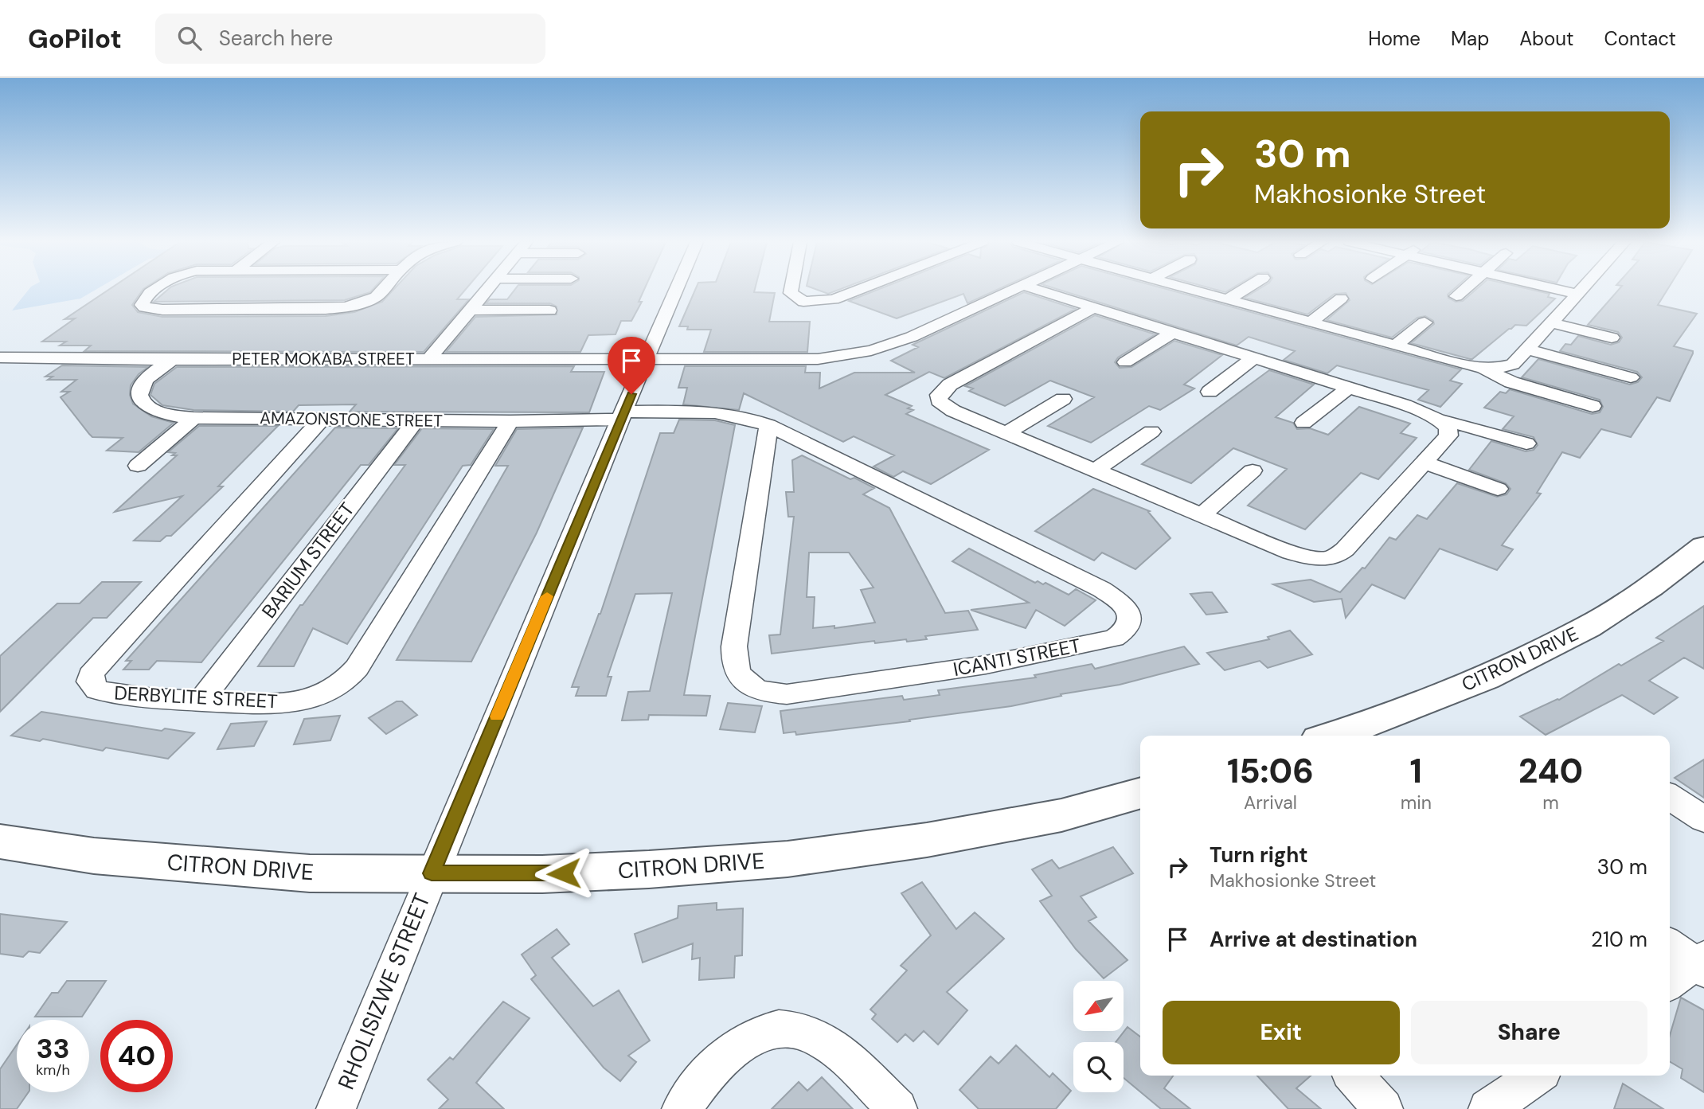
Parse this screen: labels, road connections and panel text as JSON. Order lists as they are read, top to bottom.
{
  "streets": {
    "street": [
      "PETER MOKABA STREET",
      "AMAZONSTONE STREET",
      "BARIUM STREET",
      "ICANTI STREET",
      "CITRON DRIVE",
      "DERBYLITE STREET",
      "RHOLISIZWE STREET"
    ]
  },
  "crossings": [
    ["PETER MOKABA STREET", "AMAZONSTONE STREET"],
    ["PETER MOKABA STREET", "RHOLISIZWE STREET"],
    ["AMAZONSTONE STREET", "BARIUM STREET"],
    ["AMAZONSTONE STREET", "ICANTI STREET"],
    ["AMAZONSTONE STREET", "DERBYLITE STREET"],
    ["AMAZONSTONE STREET", "RHOLISIZWE STREET"],
    ["BARIUM STREET", "DERBYLITE STREET"],
    ["ICANTI STREET", "RHOLISIZWE STREET"],
    ["CITRON DRIVE", "RHOLISIZWE STREET"]
  ],
  "north": "bottom left",
  "page": {
    "header": "GoPilot",
    "search": "Search here",
    "nav": [
      "Home",
      "Map",
      "About",
      "Contact"
    ],
    "turn": ["30 m", "Makhosionke Street"],
    "eta": [
      "15:06",
      "Arrival",
      "1",
      "min",
      "240",
      "m"
    ],
    "list": [
      {
        "name": "Turn right",
        "note": "Makhosionke Street",
        "value": "30 m"
      },
      {
        "name": "Arrive at destination",
        "value": "210 m"
      }
    ],
    "buttons": ["Exit", "Share"],
    "speed": "33 km/h",
    "limit": "40"
  }
}
